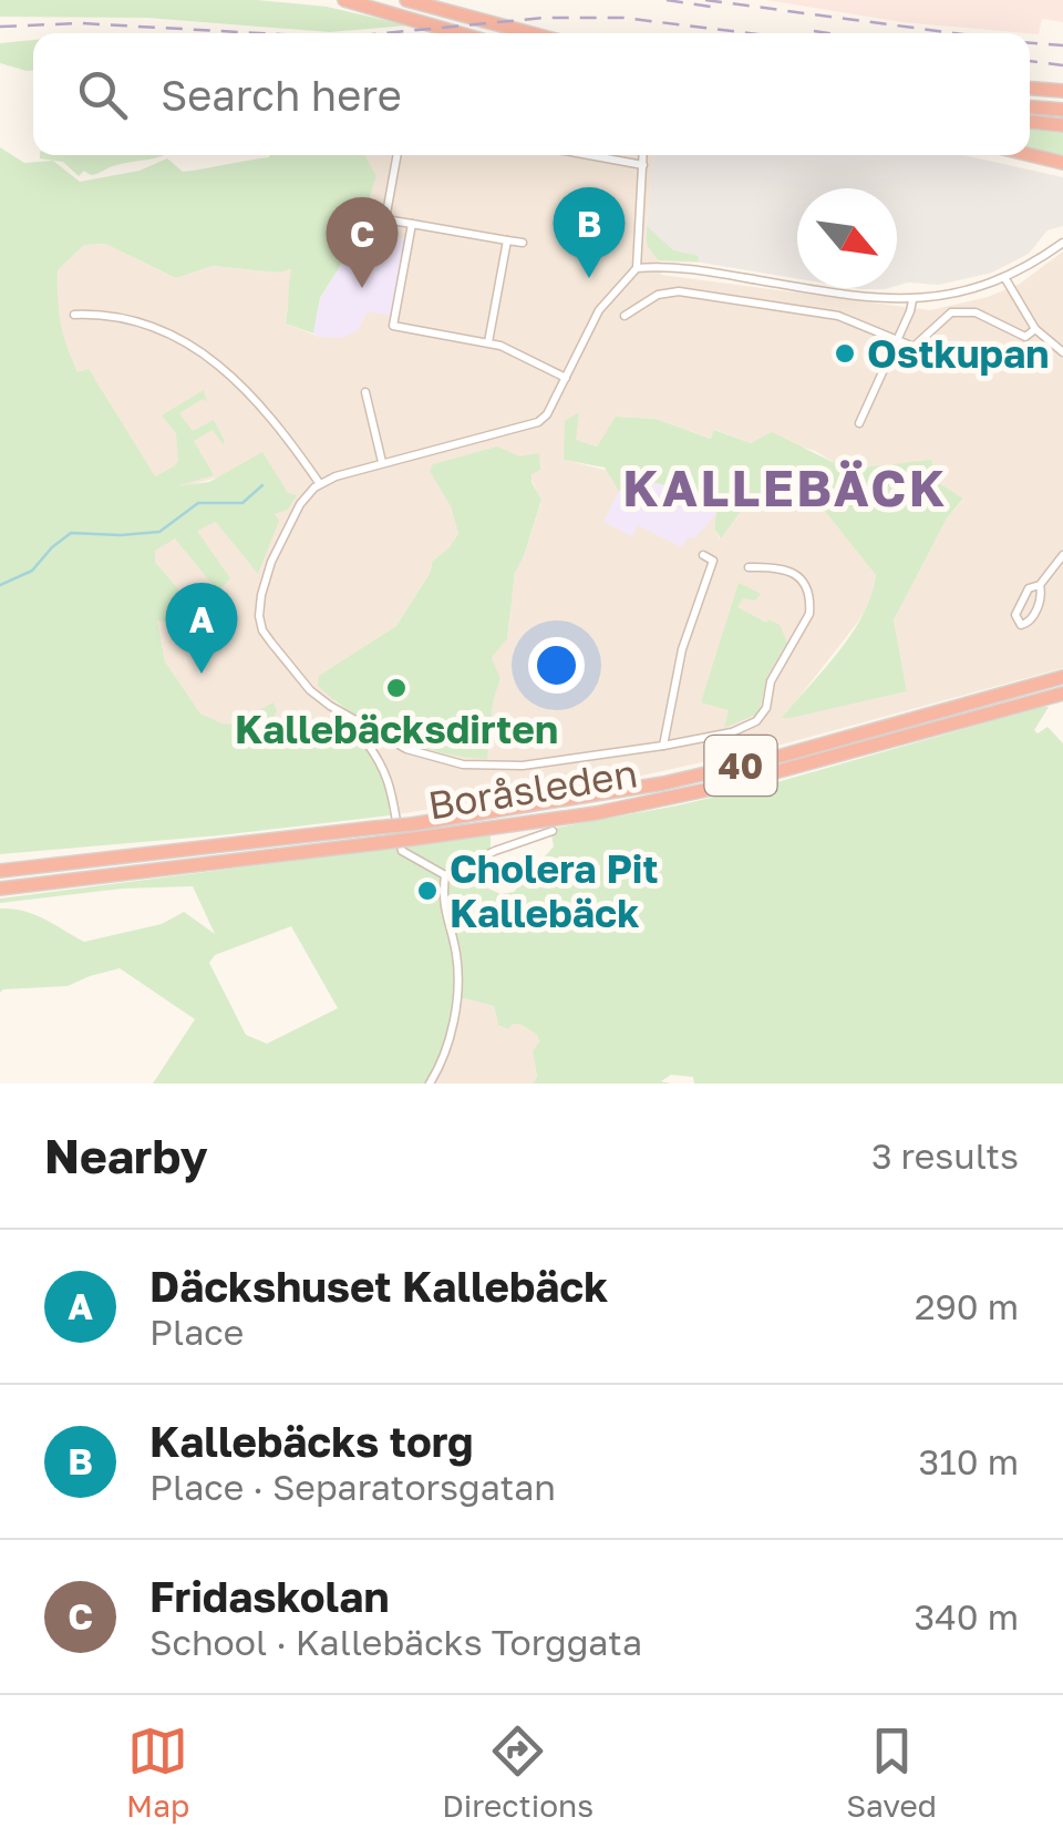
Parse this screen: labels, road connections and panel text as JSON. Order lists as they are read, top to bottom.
{
  "streets": {
    "highway": ["40", "Boråsleden"]
  },
  "districts": ["KALLEBÄCK"],
  "places": ["Ostkupan", "Kallebäcksdirten", "Cholera Pit Kallebäck"],
  "north": "bottom right",
  "page": {
    "search": "Search here",
    "pins": ["B", "C", "A"],
    "heading": ["Nearby", "3 results"],
    "list": [
      {
        "mark": "A",
        "name": "Däckshuset Kallebäck",
        "note": "Place",
        "value": "290 m"
      },
      {
        "mark": "B",
        "name": "Kallebäcks torg",
        "note": "Place · Separatorsgatan",
        "value": "310 m"
      },
      {
        "mark": "C",
        "name": "Fridaskolan",
        "note": "School · Kallebäcks Torggata",
        "value": "340 m"
      }
    ],
    "nav": ["Map", "Directions", "Saved"]
  }
}
